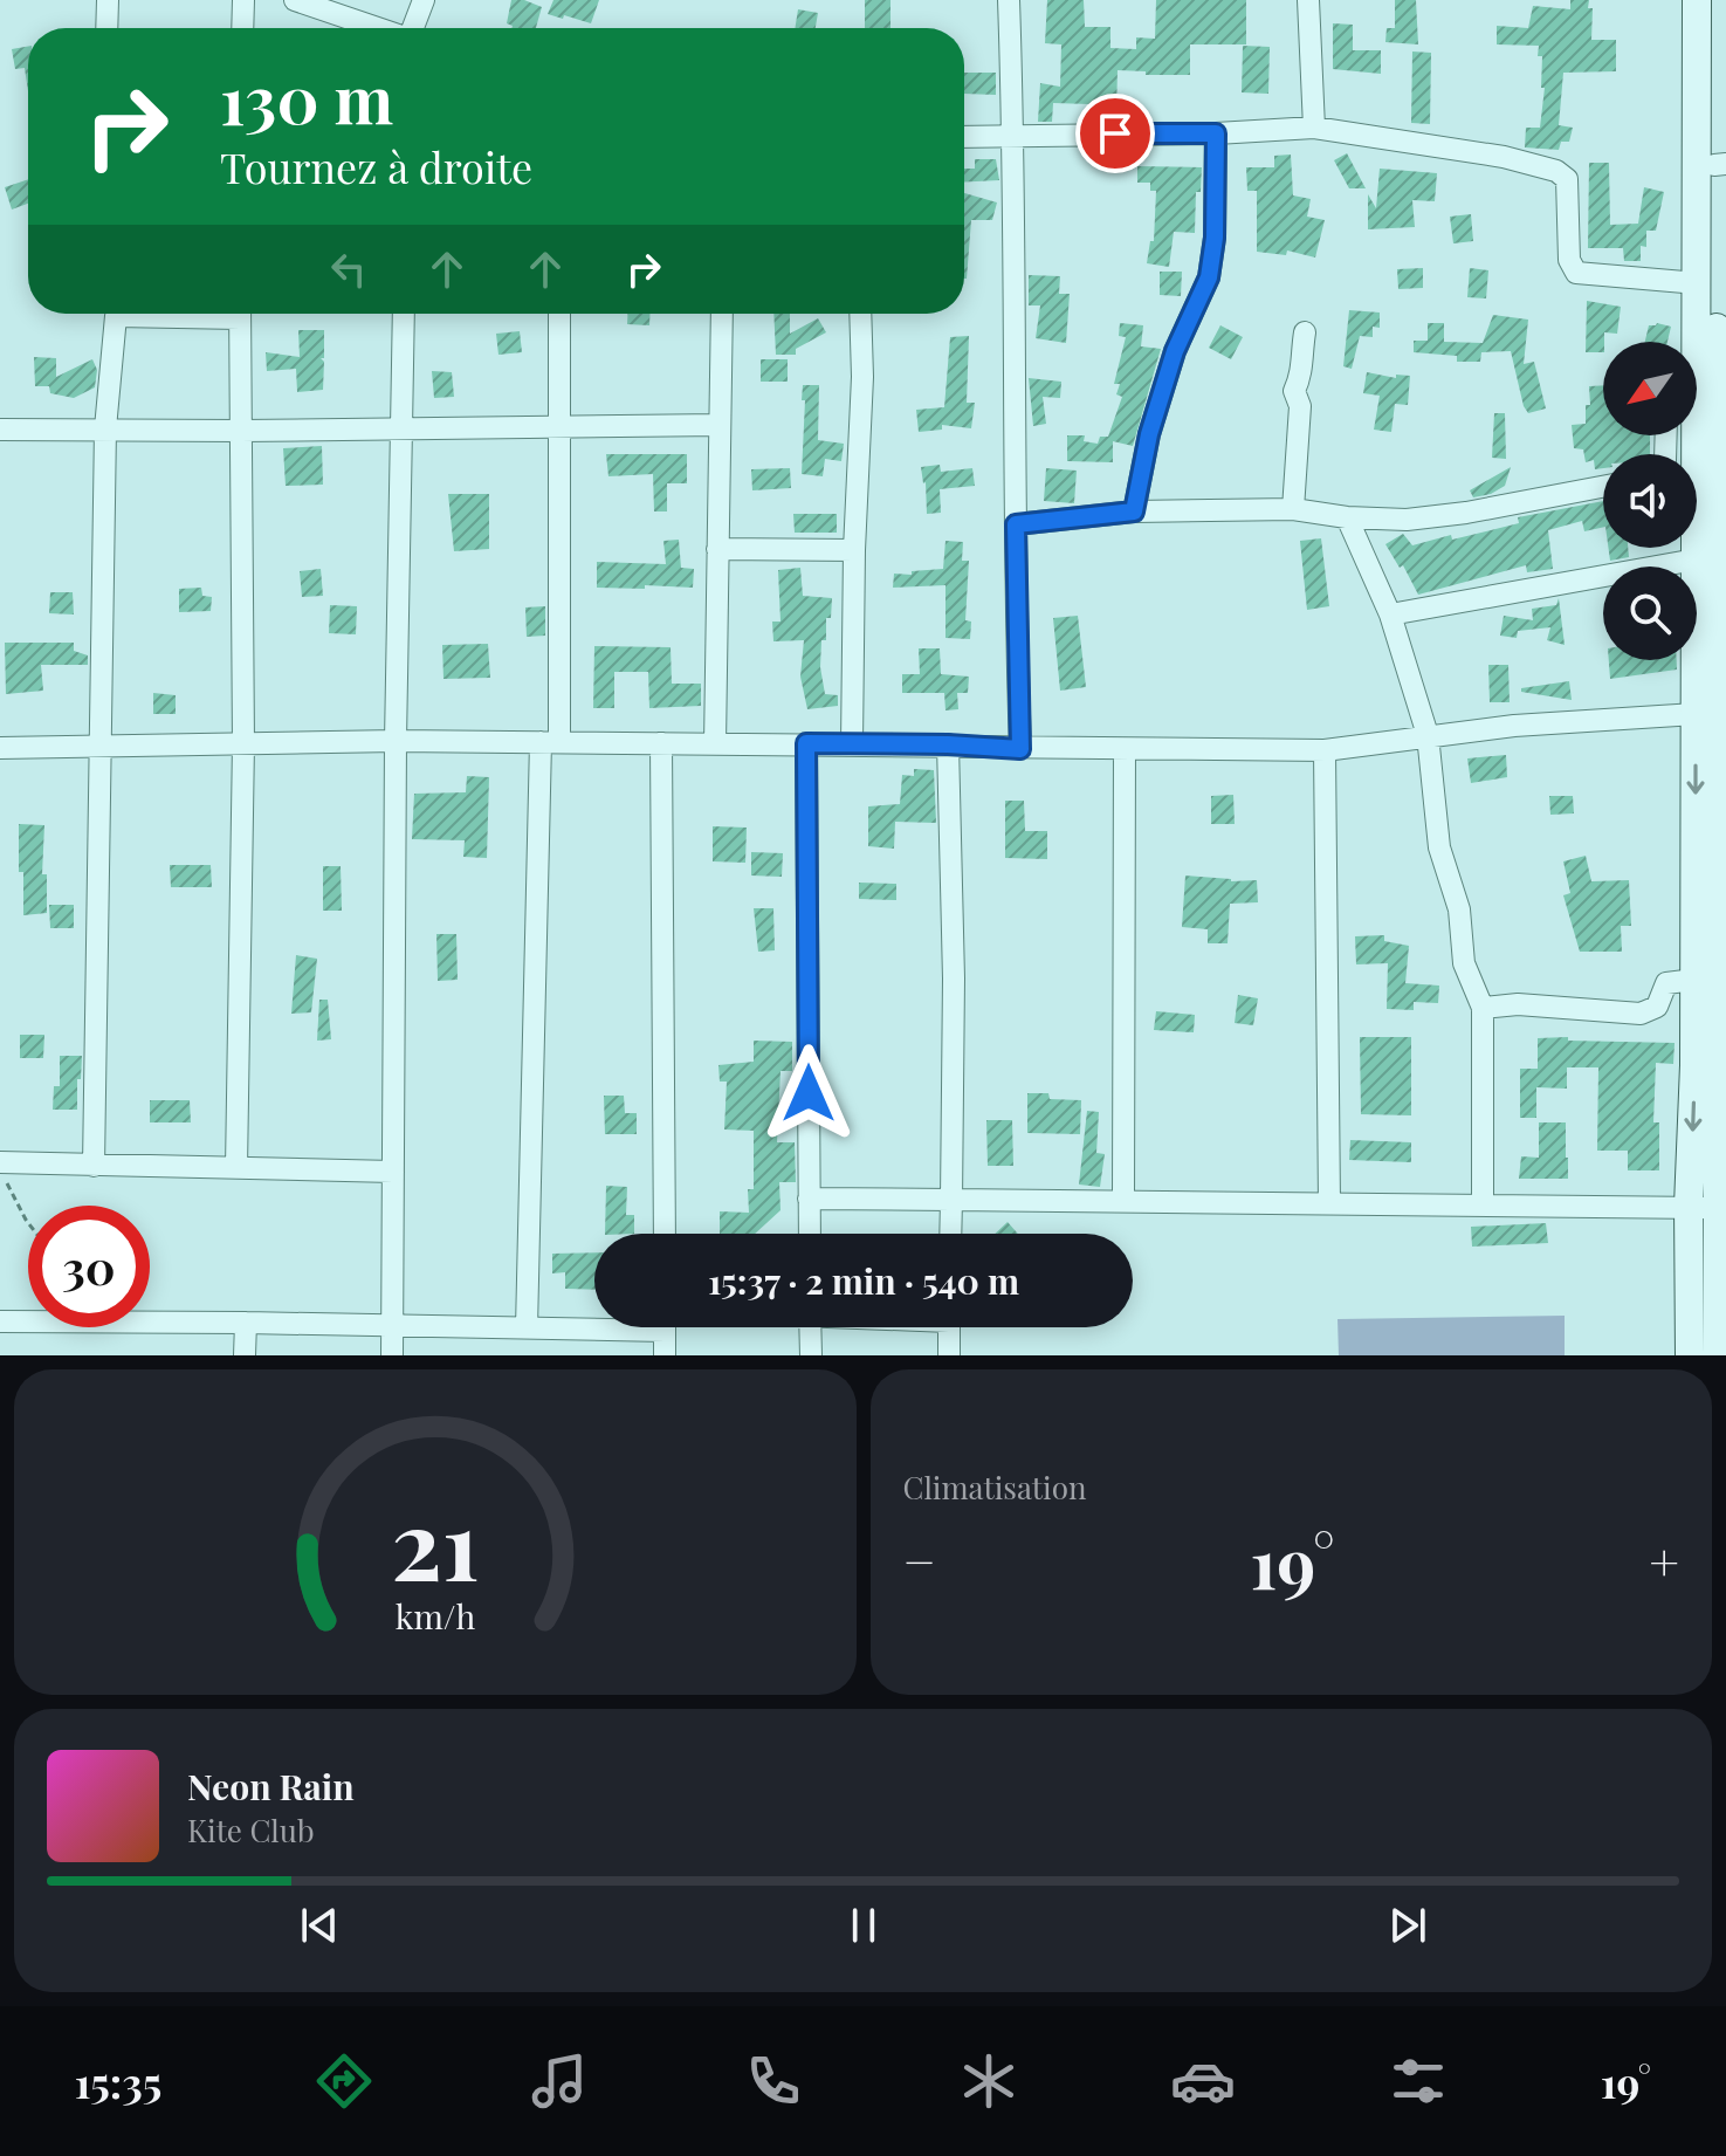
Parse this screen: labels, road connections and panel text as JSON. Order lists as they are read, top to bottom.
{
  "north": "bottom left",
  "page": {
    "turn": ["130 m", "Tournez à droite"],
    "limit": "30",
    "trip": "15:37 · 2 min · 540 m",
    "tile": "Climatisation",
    "heat": ["−", "19°", "+"],
    "song": ["Neon Rain", "Kite Club"],
    "tabs": ["15:35", "19°"],
    "gauge": ["21", "km/h"]
  }
}
